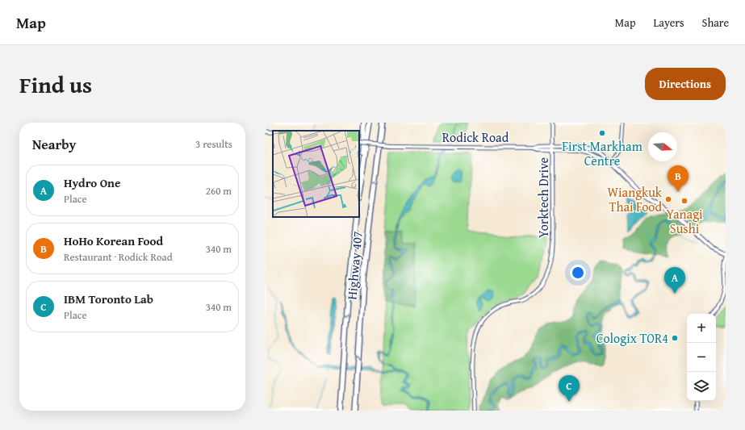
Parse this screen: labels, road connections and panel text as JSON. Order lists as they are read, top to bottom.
{
  "streets": {
    "highway": ["Highway 407"],
    "main road": ["Rodick Road"],
    "street": ["Yorktech Drive"]
  },
  "crossings": [
    ["Rodick Road", "Yorktech Drive"]
  ],
  "places": [
    "First Markham Centre",
    "Wiangkuk Thai Food",
    "Yanagi Sushi",
    "Cologix TOR4"
  ],
  "north": "right",
  "page": {
    "header": "Map",
    "nav": ["Map", "Layers", "Share"],
    "title": "Find us",
    "buttons": "Directions",
    "heading": ["Nearby", "3 results"],
    "list": [
      {
        "mark": "A",
        "name": "Hydro One",
        "note": "Place",
        "value": "260 m"
      },
      {
        "mark": "B",
        "name": "HoHo Korean Food",
        "note": "Restaurant · Rodick Road",
        "value": "340 m"
      },
      {
        "mark": "C",
        "name": "IBM Toronto Lab",
        "note": "Place",
        "value": "340 m"
      }
    ],
    "pins": ["B", "A", "C"],
    "map_buttons": ["+", "−"]
  }
}
